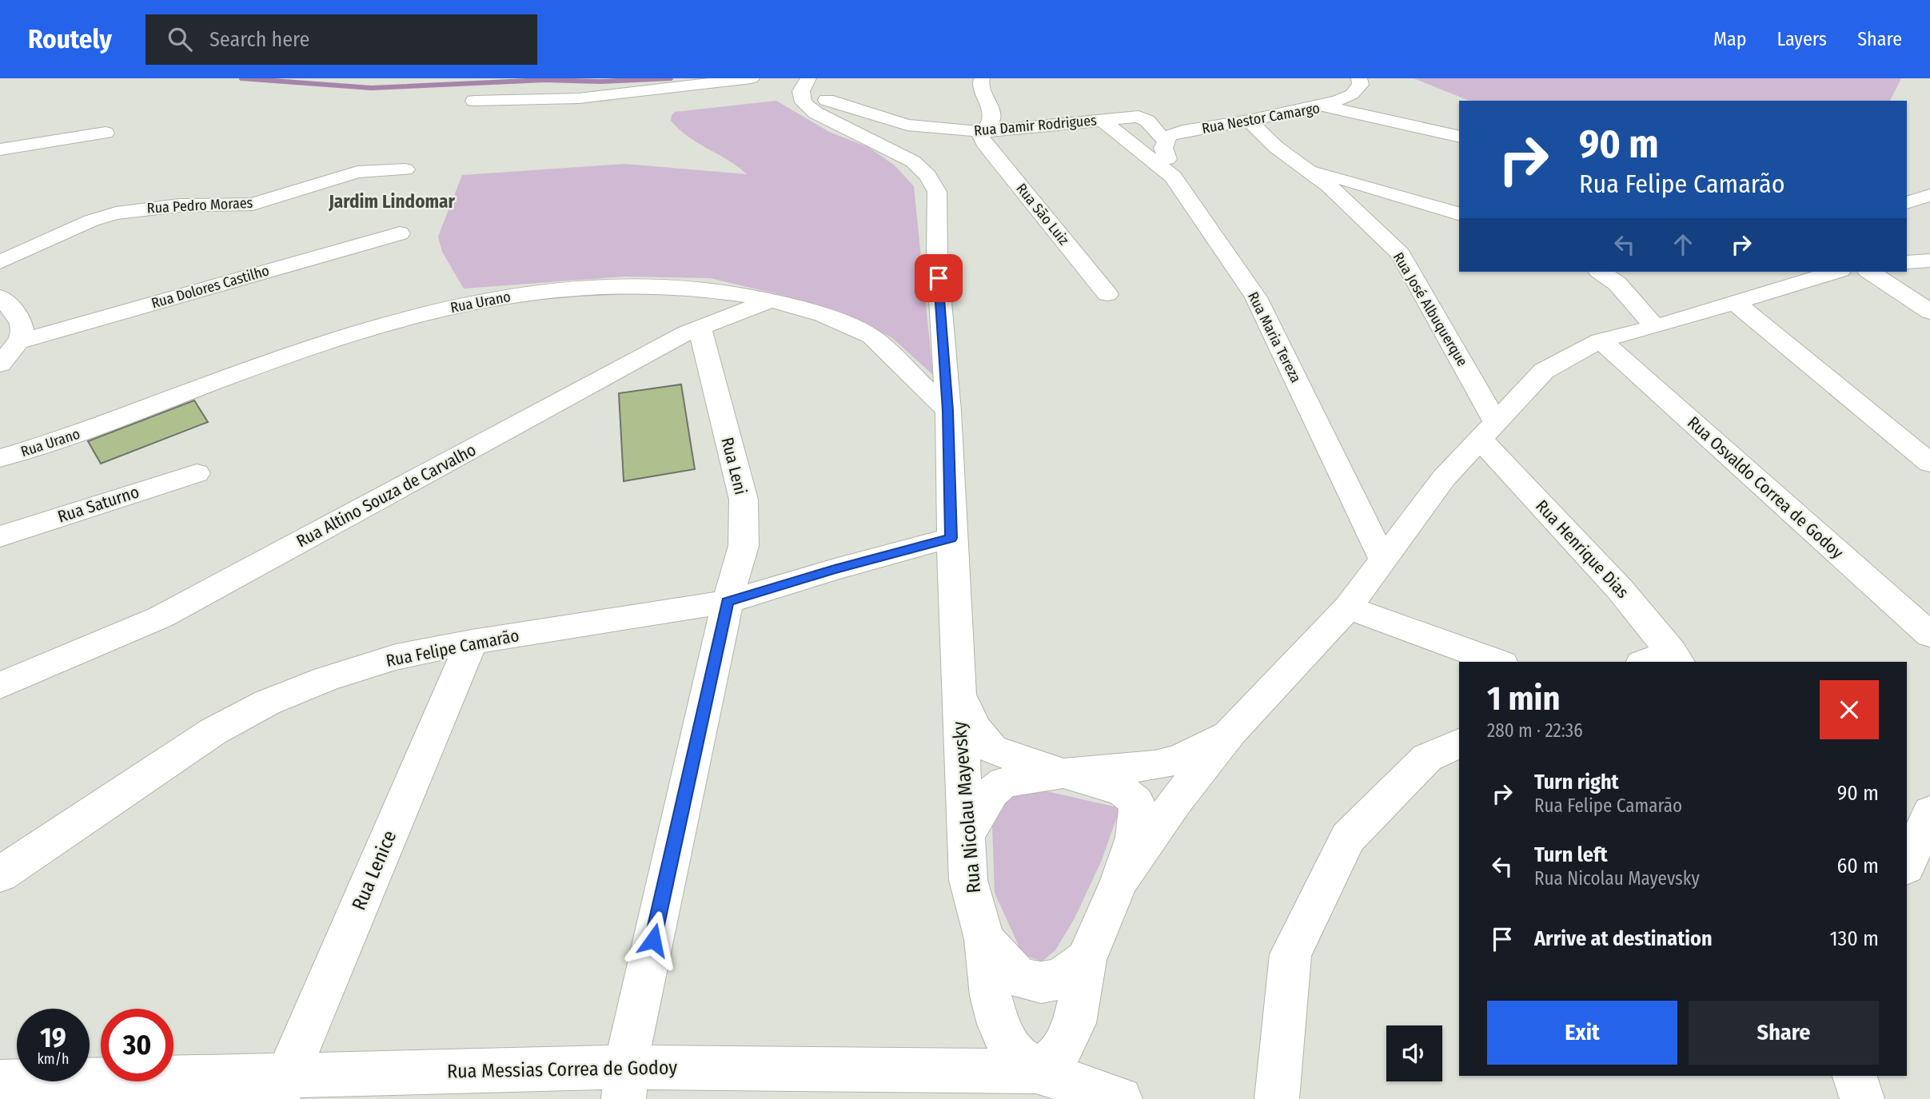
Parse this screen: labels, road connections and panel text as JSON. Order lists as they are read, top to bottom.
{
  "streets": {
    "street": [
      "Rua Nestor Camargo",
      "Rua Damir Rodrigues",
      "Rua Pedro Moraes",
      "Rua São Luiz",
      "Rua Dolores Castilho",
      "Rua Urano",
      "Rua José Albuquerque",
      "Rua Maria Tereza",
      "Rua Leni",
      "Rua Osvaldo Correa de Godoy",
      "Rua Altino Souza de Carvalho",
      "Rua Saturno",
      "Rua Henrique Dias",
      "Rua Felipe Camarão",
      "Rua Nicolau Mayevsky",
      "Rua Lenice",
      "Rua Messias Correa de Godoy"
    ]
  },
  "crossings": [
    ["Rua Nestor Camargo", "Rua Damir Rodrigues"],
    ["Rua Nestor Camargo", "Rua José Albuquerque"],
    ["Rua Damir Rodrigues", "Rua São Luiz"],
    ["Rua Damir Rodrigues", "Rua Maria Tereza"],
    ["Rua Damir Rodrigues", "Rua Nicolau Mayevsky"],
    ["Rua Urano", "Rua Altino Souza de Carvalho"],
    ["Rua Urano", "Rua Nicolau Mayevsky"],
    ["Rua José Albuquerque", "Rua Henrique Dias"],
    ["Rua Leni", "Rua Altino Souza de Carvalho"],
    ["Rua Leni", "Rua Felipe Camarão"],
    ["Rua Leni", "Rua Messias Correa de Godoy"],
    ["Rua Felipe Camarão", "Rua Nicolau Mayevsky"],
    ["Rua Felipe Camarão", "Rua Lenice"],
    ["Rua Nicolau Mayevsky", "Rua Messias Correa de Godoy"],
    ["Rua Lenice", "Rua Messias Correa de Godoy"]
  ],
  "districts": ["Jardim Lindomar"],
  "page": {
    "header": "Routely",
    "search": "Search here",
    "nav": ["Map", "Layers", "Share"],
    "turn": ["90 m", "Rua Felipe Camarão"],
    "heading": ["1 min", "280 m · 22:36"],
    "list": [
      {
        "name": "Turn right",
        "note": "Rua Felipe Camarão",
        "value": "90 m"
      },
      {
        "name": "Turn left",
        "note": "Rua Nicolau Mayevsky",
        "value": "60 m"
      },
      {
        "name": "Arrive at destination",
        "value": "130 m"
      }
    ],
    "buttons": ["Exit", "Share"],
    "speed": "19 km/h",
    "limit": "30"
  }
}
